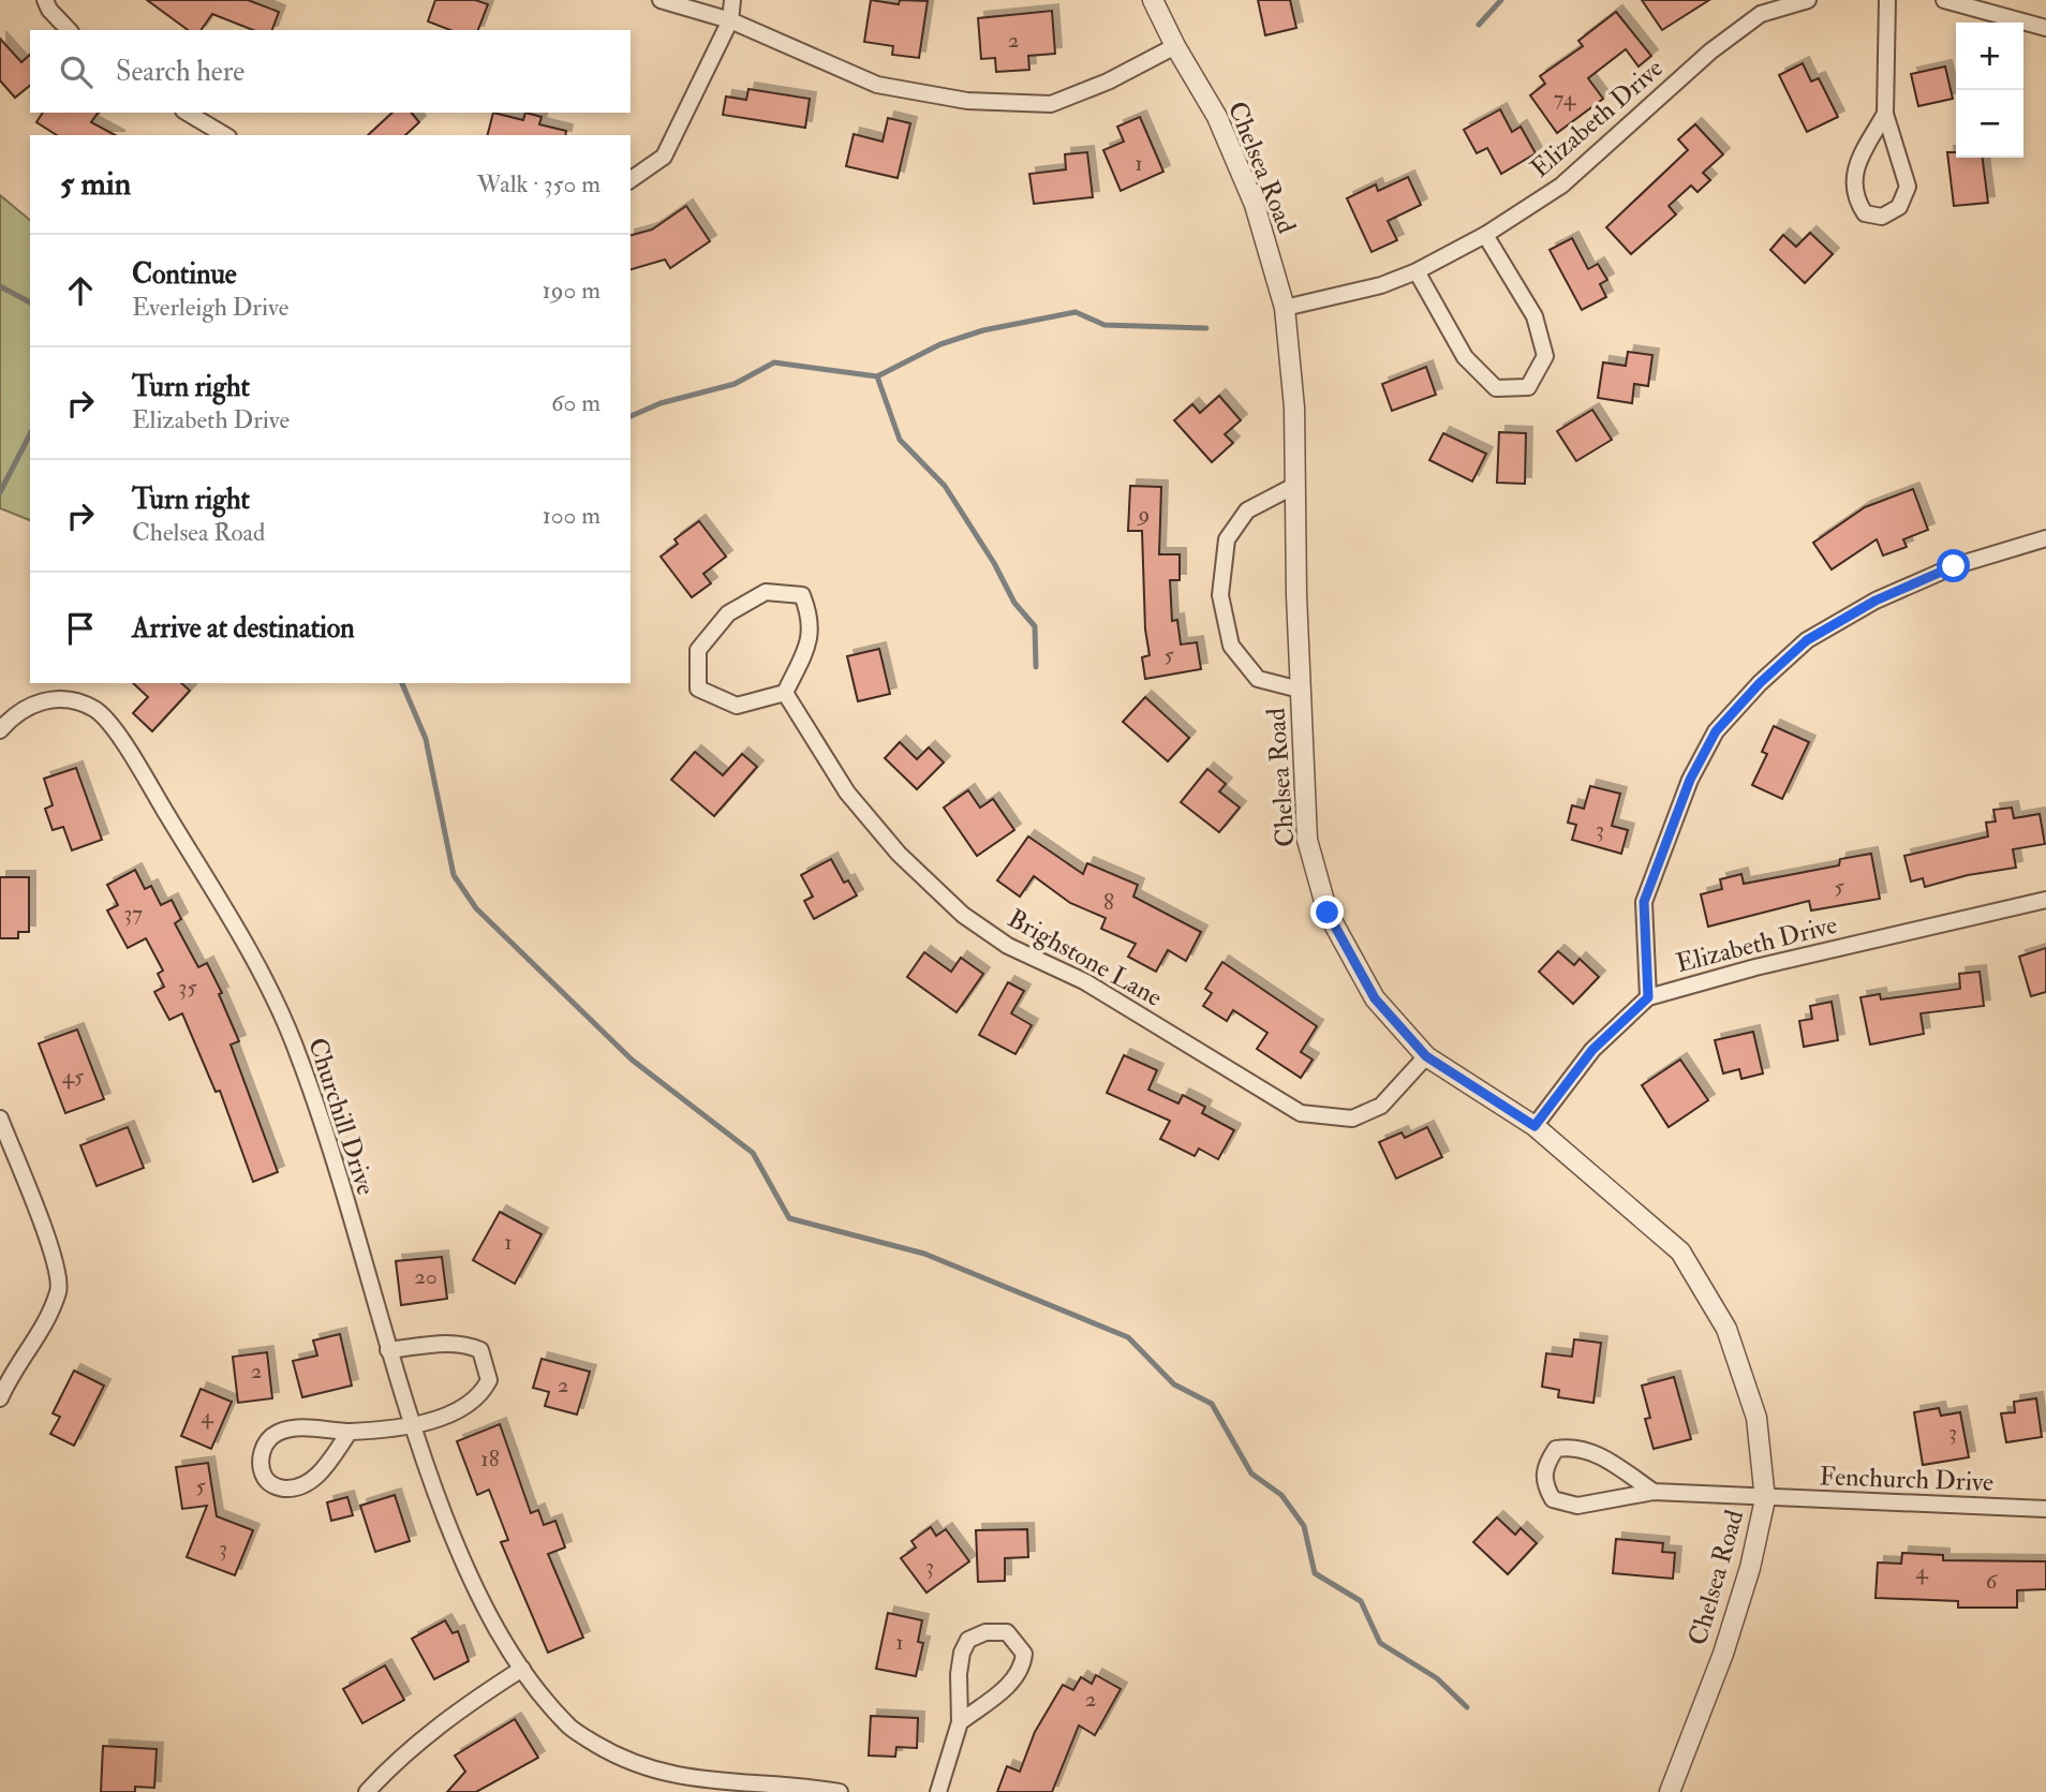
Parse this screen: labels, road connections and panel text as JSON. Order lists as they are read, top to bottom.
{
  "streets": {
    "street": [
      "Elizabeth Drive",
      "Chelsea Road",
      "Brighstone Lane",
      "Churchill Drive",
      "Fenchurch Drive"
    ]
  },
  "crossings": [
    ["Elizabeth Drive", "Chelsea Road"],
    ["Chelsea Road", "Brighstone Lane"],
    ["Chelsea Road", "Fenchurch Drive"]
  ],
  "house_numbers": [
    "2",
    "74",
    "1",
    "9",
    "5",
    "3",
    "5",
    "8",
    "37",
    "35",
    "45",
    "1",
    "20",
    "2",
    "2",
    "4",
    "3",
    "18",
    "5",
    "3",
    "3",
    "4",
    "6",
    "1",
    "2"
  ],
  "page": {
    "map_buttons": ["+", "−"],
    "search": "Search here",
    "heading": ["5 min", "Walk · 350 m"],
    "list": [
      ["Continue", "Everleigh Drive", "190 m"],
      ["Turn right", "Elizabeth Drive", "60 m"],
      ["Turn right", "Chelsea Road", "100 m"],
      "Arrive at destination"
    ]
  }
}
